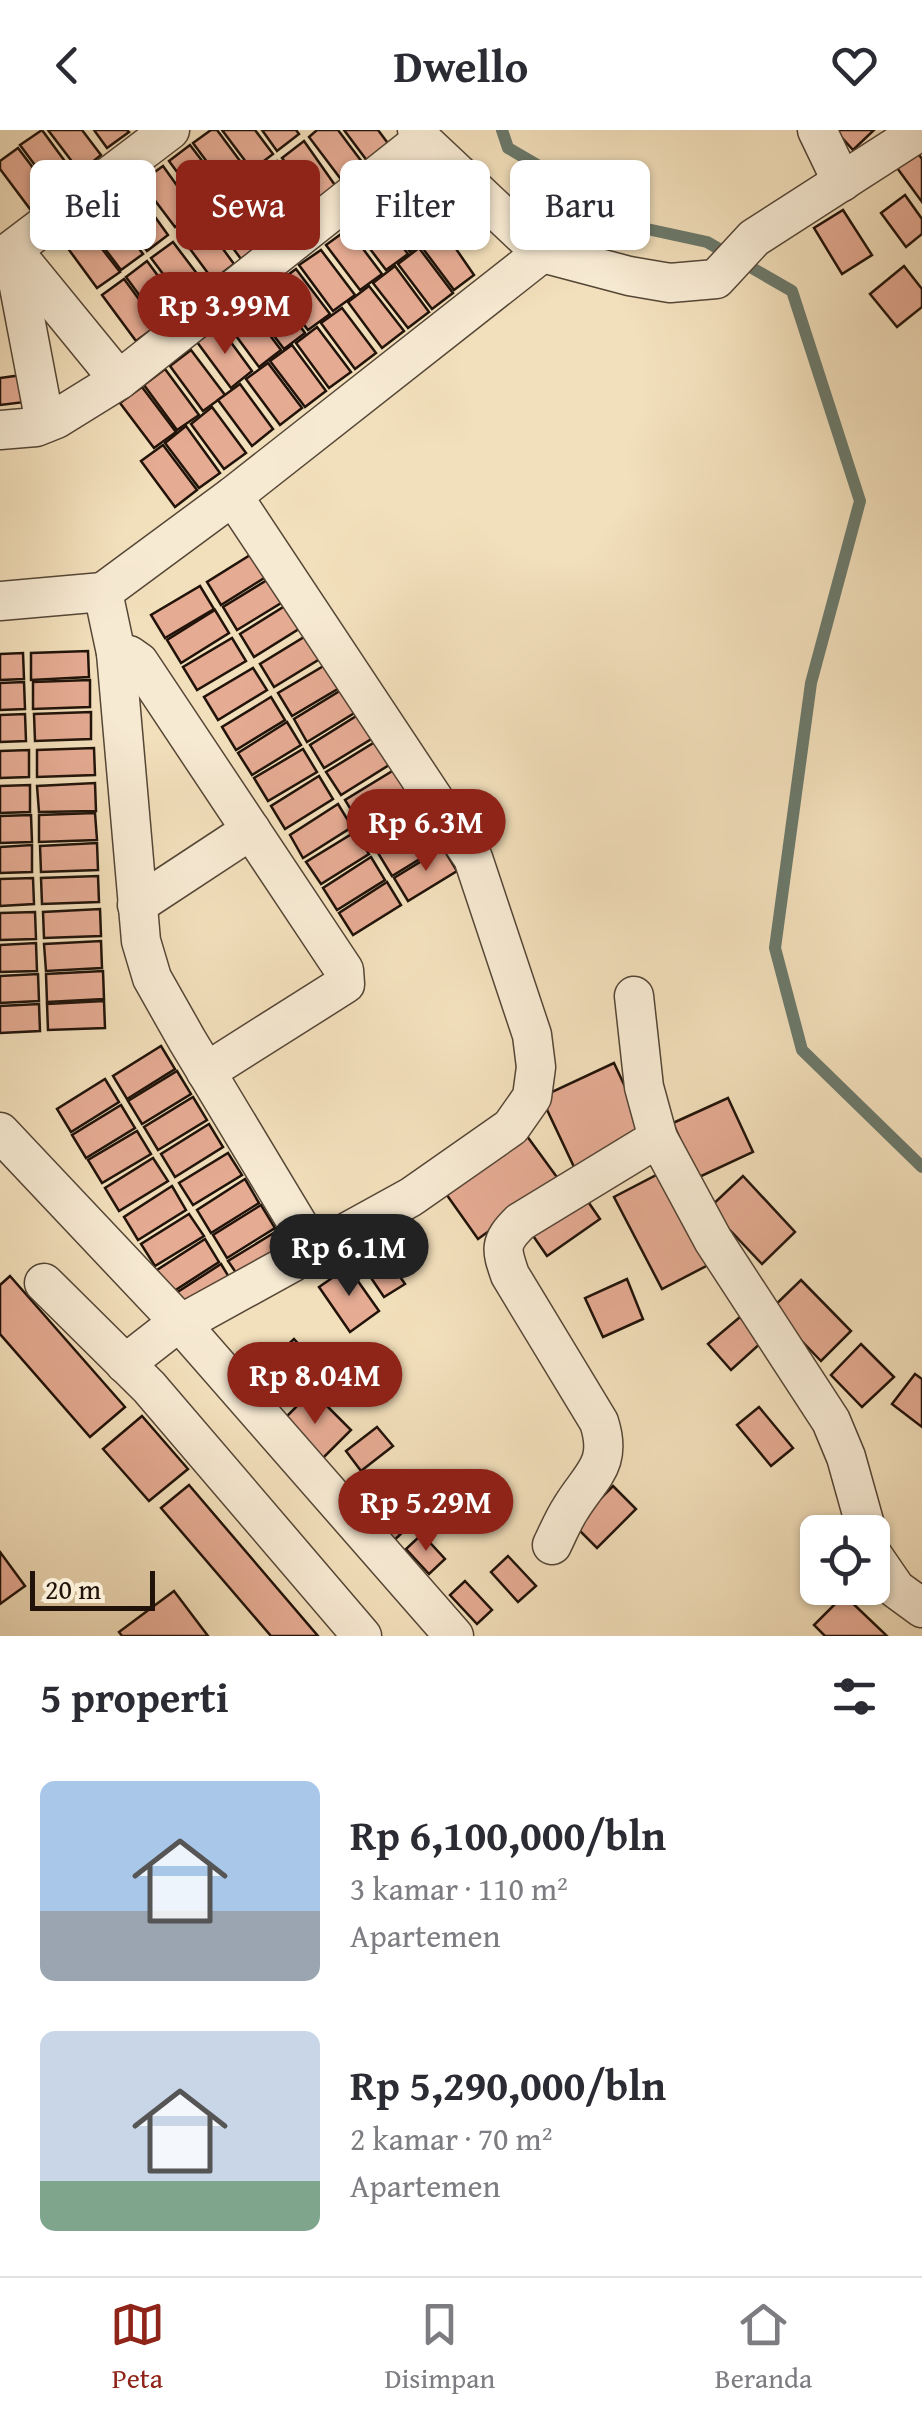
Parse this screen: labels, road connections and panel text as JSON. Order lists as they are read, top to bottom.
{
  "scale_bar": "20 m",
  "page": {
    "header": "Dwello",
    "chip": [
      "Beli",
      "Sewa",
      "Filter",
      "Baru"
    ],
    "price": [
      "Rp 3.99M",
      "Rp 6.3M",
      "Rp 6.1M",
      "Rp 8.04M",
      "Rp 5.29M"
    ],
    "scale": "20 m",
    "heading": "5 properti",
    "list": [
      {
        "name": "Rp 6,100,000/bln",
        "note": "3 kamar · 110 m² · Apartemen"
      },
      {
        "name": "Rp 5,290,000/bln",
        "note": "2 kamar · 70 m² · Apartemen"
      }
    ],
    "tabs": ["Peta", "Disimpan", "Beranda"]
  }
}
